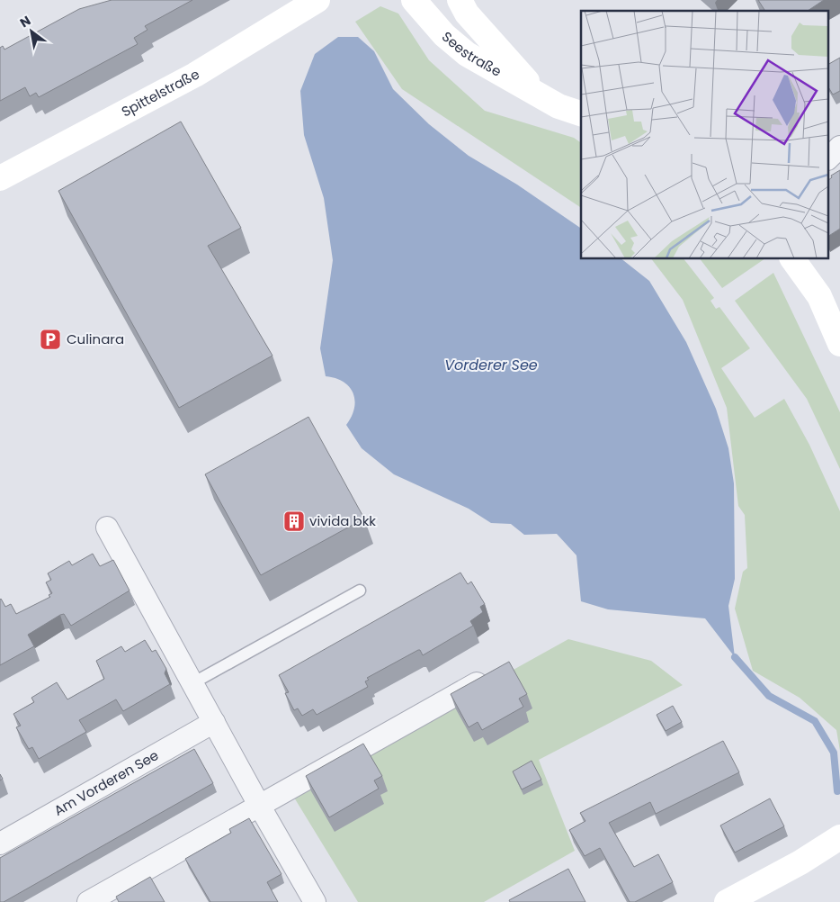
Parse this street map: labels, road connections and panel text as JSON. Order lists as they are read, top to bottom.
{
  "streets": {
    "main road": ["Seestraße", "Spittelstraße"],
    "street": ["Am Vorderen See"]
  },
  "water": ["Vorderer See"],
  "places": {
    "parking": ["Culinara"],
    "building": ["vivida bkk"]
  },
  "north": "top left"
}
